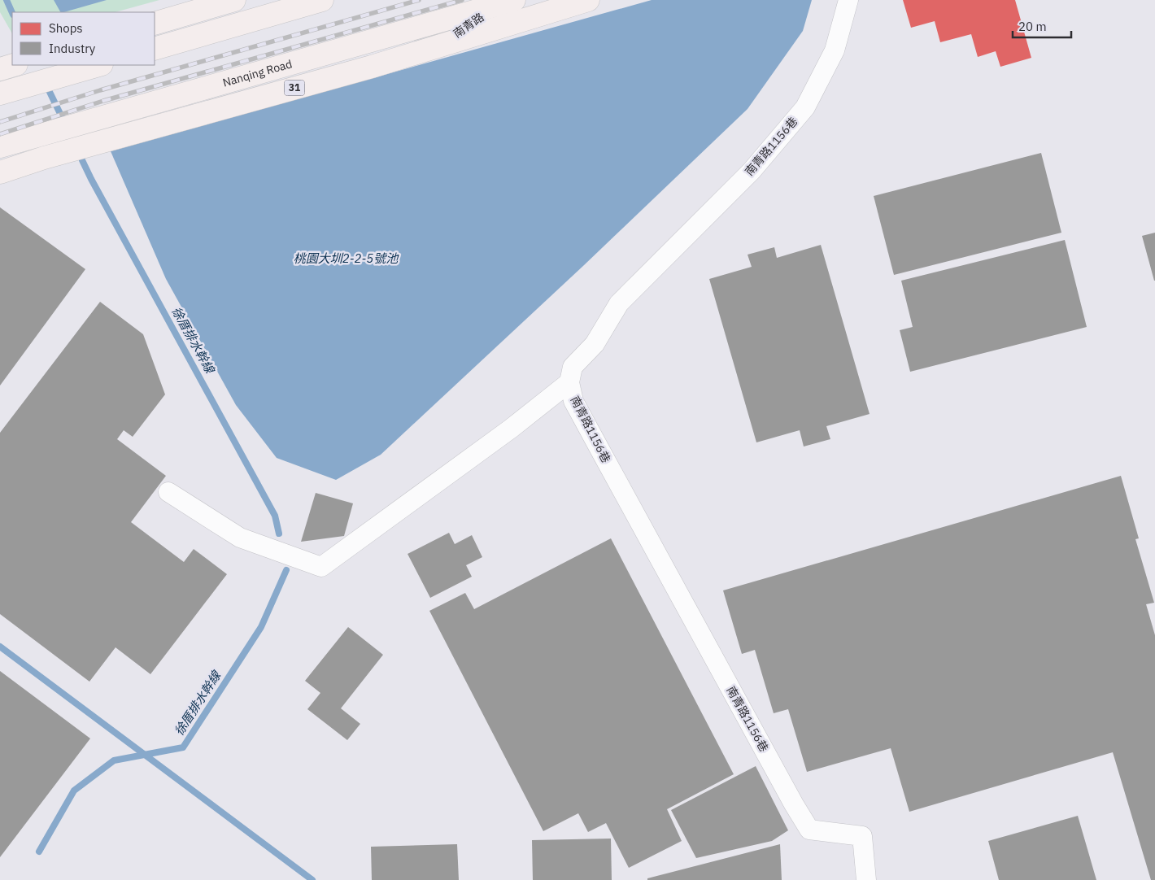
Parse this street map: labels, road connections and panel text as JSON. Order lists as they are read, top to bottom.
{
  "streets": {
    "main road": ["南青路", "Nanqing Road", "31"],
    "street": ["南青路1156巷"]
  },
  "crossings": [
    ["南青路", "Nanqing Road"],
    ["南青路", "31"]
  ],
  "water": ["桃園大圳2-2-5號池", "徐厝排水幹線"],
  "legend": ["Shops", "Industry"],
  "scale_bar": "20 m"
}
